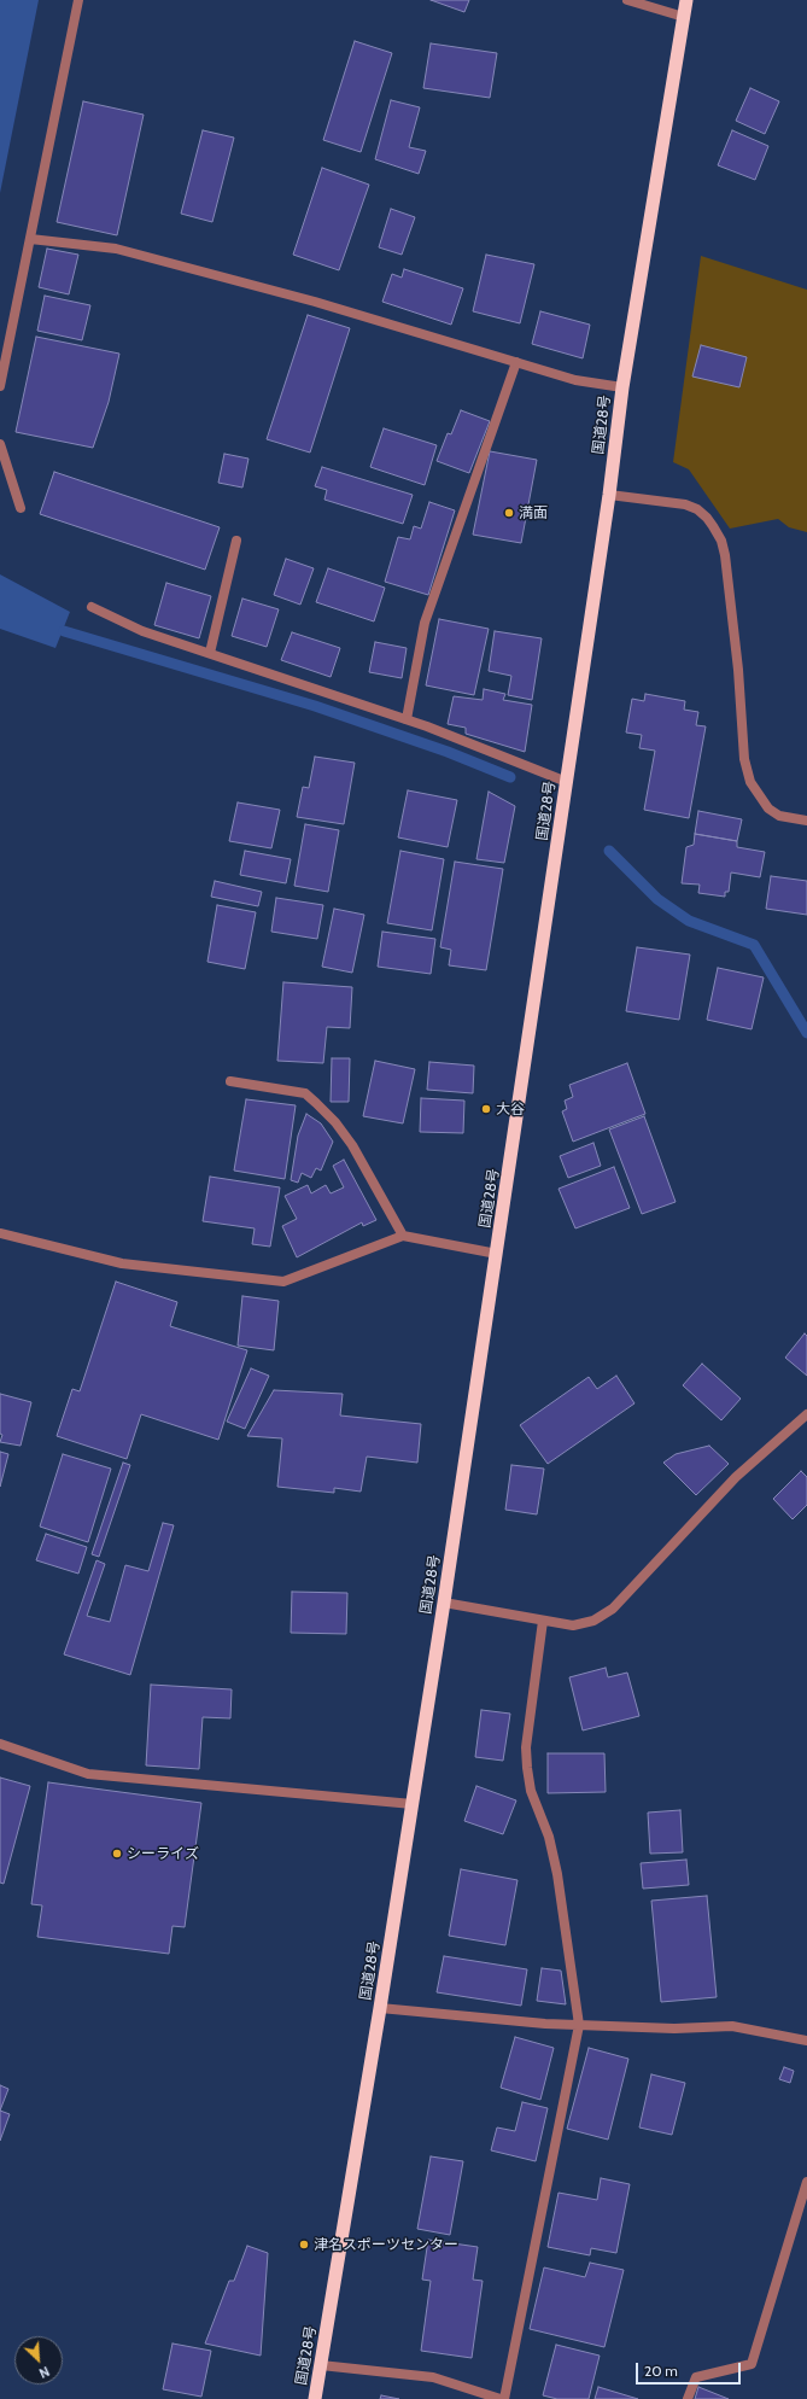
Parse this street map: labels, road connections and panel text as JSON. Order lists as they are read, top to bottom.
{
  "streets": {
    "highway": ["国道28号"]
  },
  "places": [
    "満面",
    "大谷",
    "シーライズ",
    "津名スポーツセンター"
  ],
  "scale_bar": "20 m",
  "north": "bottom right"
}
